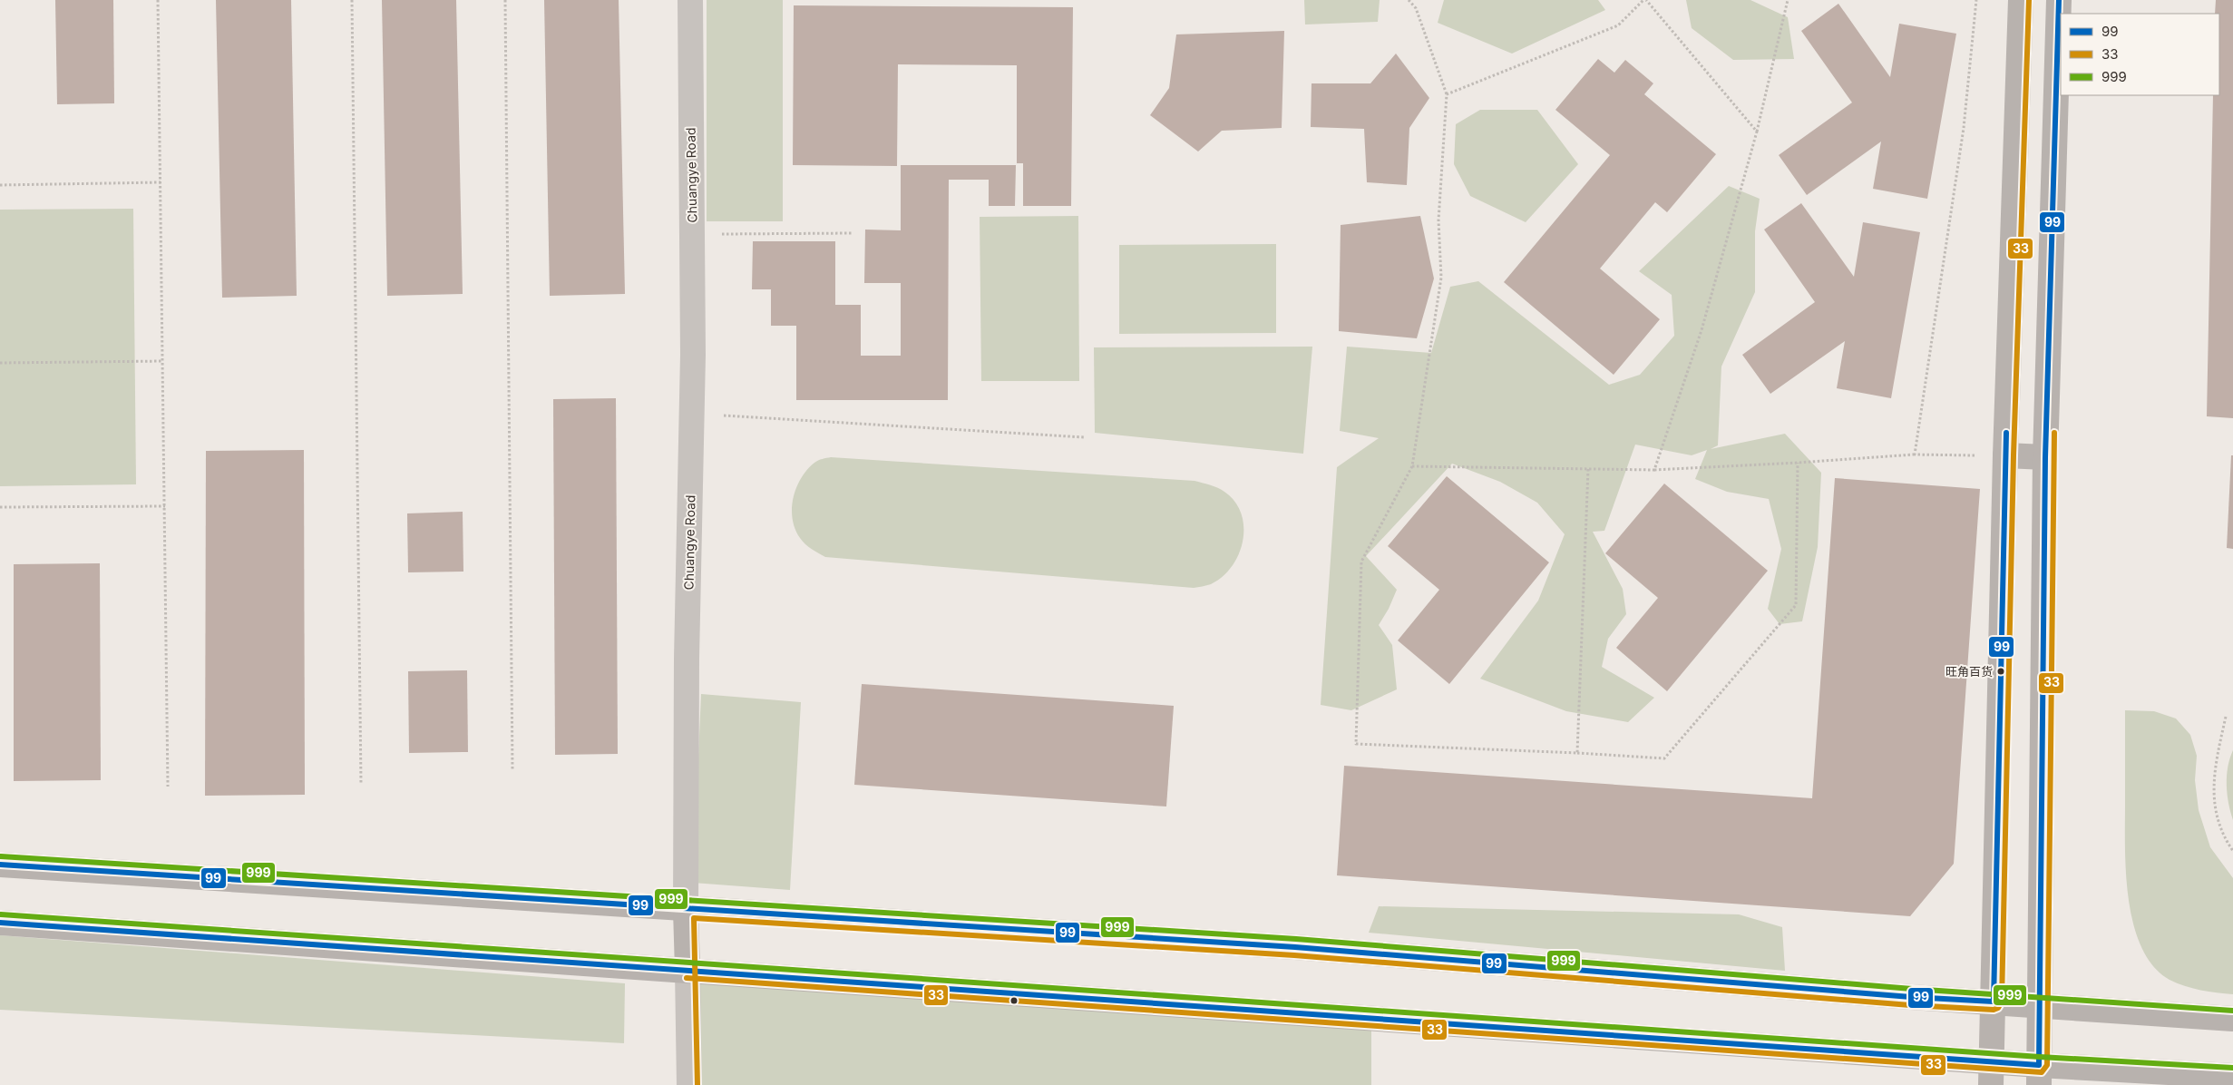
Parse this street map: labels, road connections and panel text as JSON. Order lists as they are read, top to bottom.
{
  "streets": {
    "main road": ["Chuangye Road"]
  },
  "places": ["旺角百货"],
  "lines": ["transit line 99", "transit line 33", "transit line 999"],
  "legend": ["99", "33", "999"]
}
